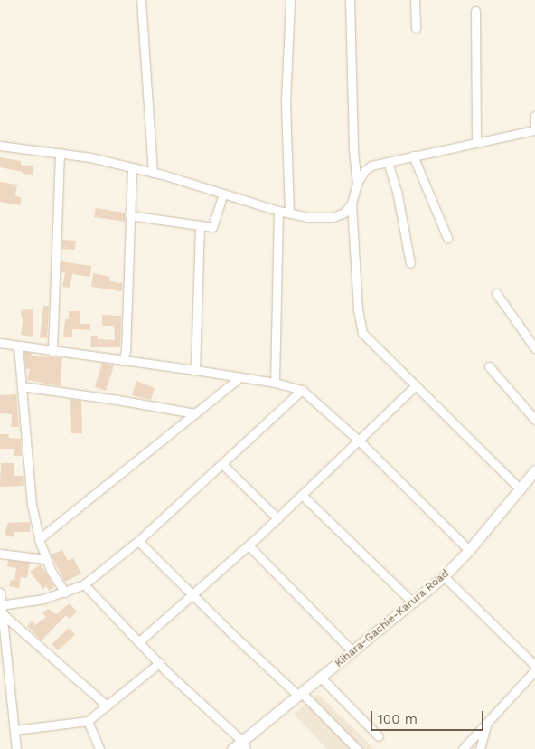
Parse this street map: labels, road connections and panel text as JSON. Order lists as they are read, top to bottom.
{
  "streets": {
    "street": ["Kihara-Gachie-Karura Road"]
  },
  "scale_bar": "100 m"
}
